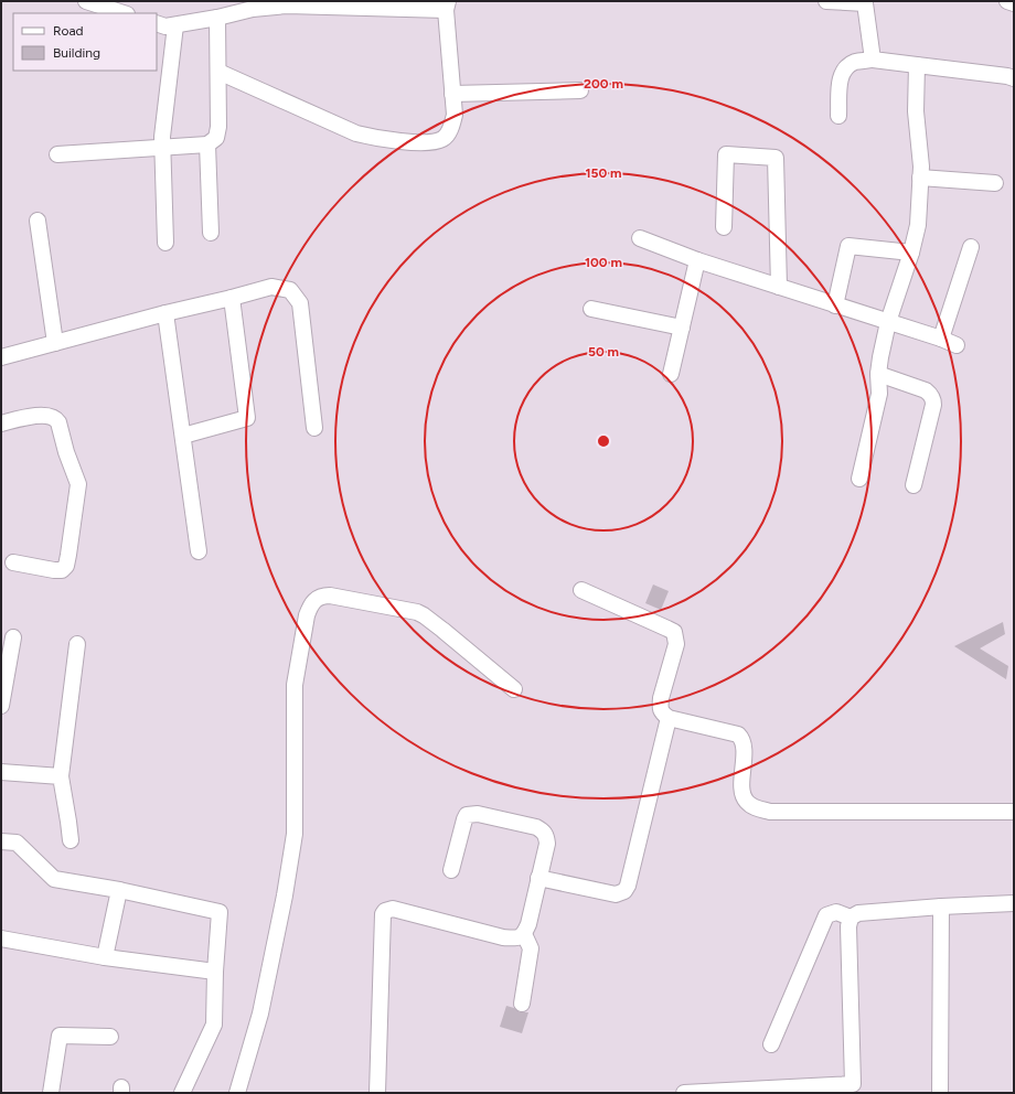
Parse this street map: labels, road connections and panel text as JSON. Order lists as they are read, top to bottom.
{
  "legend": ["Road", "Building"],
  "rings": [
    "200 m",
    "150 m",
    "100 m",
    "50 m"
  ]
}
